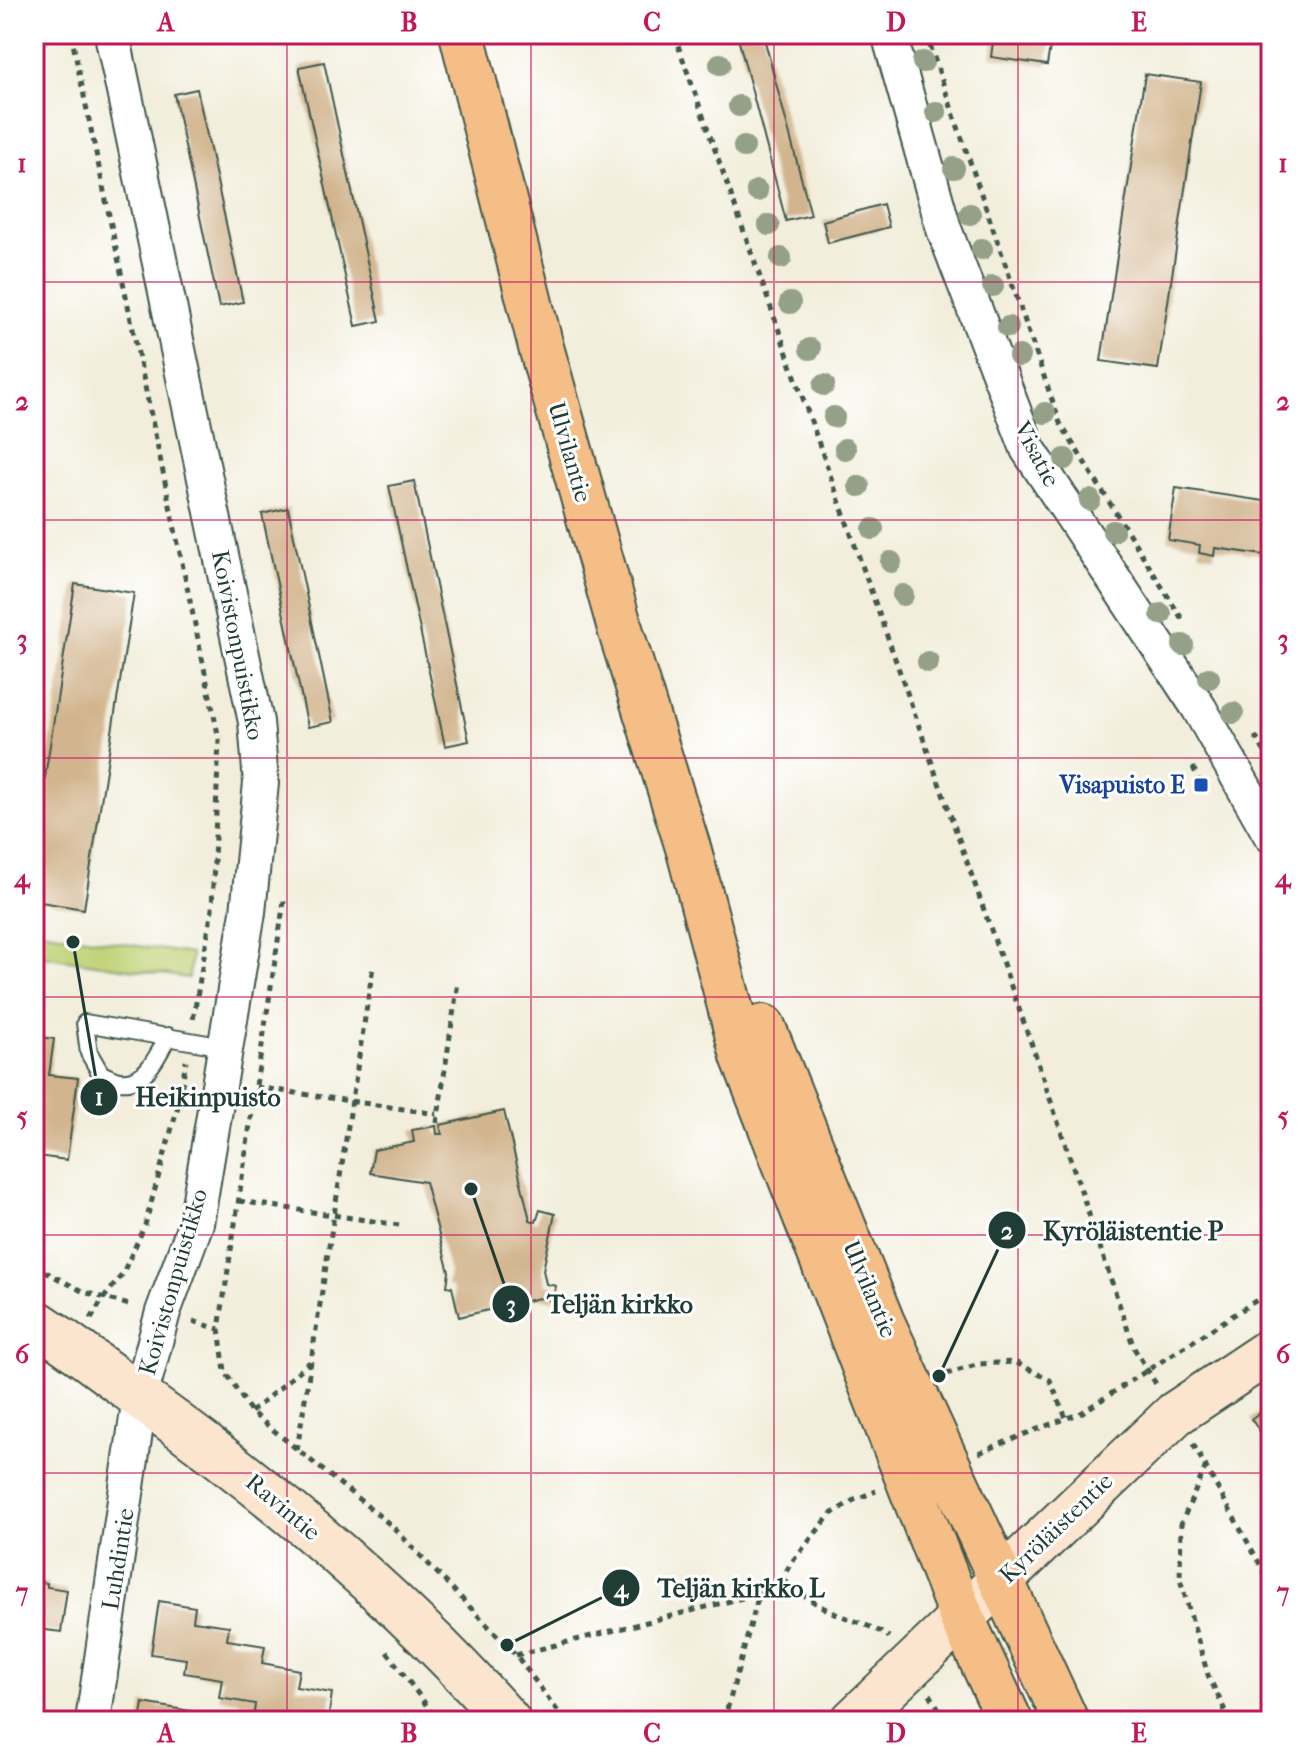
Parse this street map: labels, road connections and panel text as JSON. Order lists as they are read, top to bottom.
{
  "streets": {
    "main road": ["Ulvilantie", "Ravintie", "Kyröläistentie"],
    "street": ["Visatie", "Koivistonpuistikko", "Luhdintie"]
  },
  "crossings": [
    ["Ulvilantie", "Kyröläistentie"],
    ["Koivistonpuistikko", "Ravintie"],
    ["Koivistonpuistikko", "Luhdintie"],
    ["Ravintie", "Luhdintie"]
  ],
  "places": {
    "transit": ["Visapuisto E"],
    "other": [
      "Heikinpuisto",
      "Teljän kirkko",
      "Kyröläistentie P",
      "Teljän kirkko L"
    ]
  },
  "grid": {
    "columns": [
      "A",
      "B",
      "C",
      "D",
      "E"
    ],
    "rows": [
      "1",
      "2",
      "3",
      "4",
      "5",
      "6",
      "7"
    ]
  }
}
